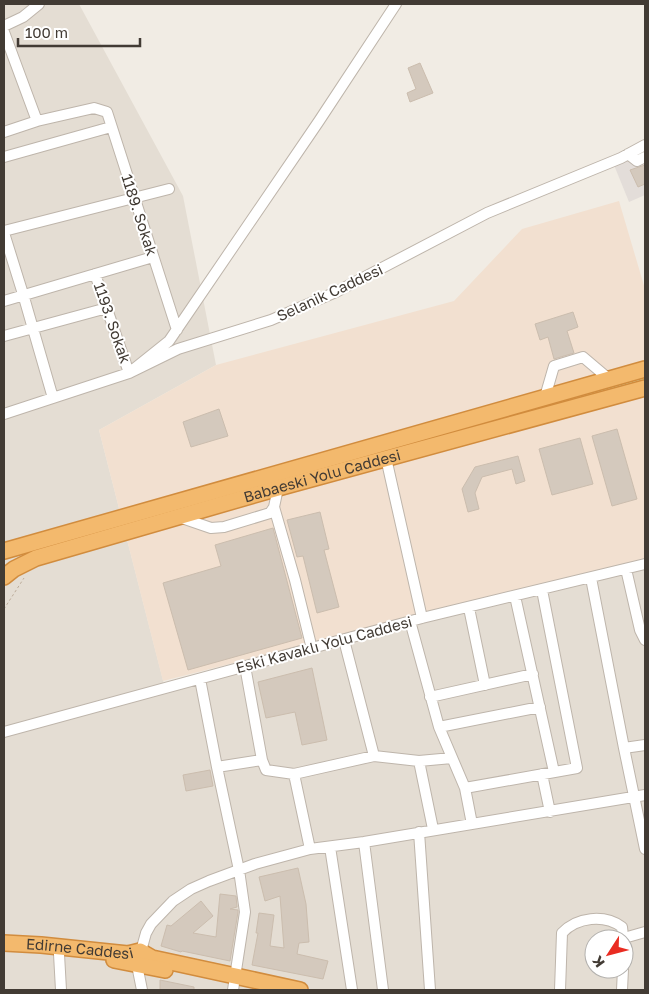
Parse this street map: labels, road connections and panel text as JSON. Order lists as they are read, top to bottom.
{
  "streets": {
    "highway": ["Babaeski Yolu Caddesi", "Edirne Caddesi"],
    "street": [
      "1189. Sokak",
      "Selanik Caddesi",
      "1193. Sokak",
      "Eski Kavaklı Yolu Caddesi"
    ]
  },
  "crossings": [
    ["Selanik Caddesi", "1193. Sokak"]
  ],
  "scale_bar": "100 m",
  "north": "bottom left"
}
